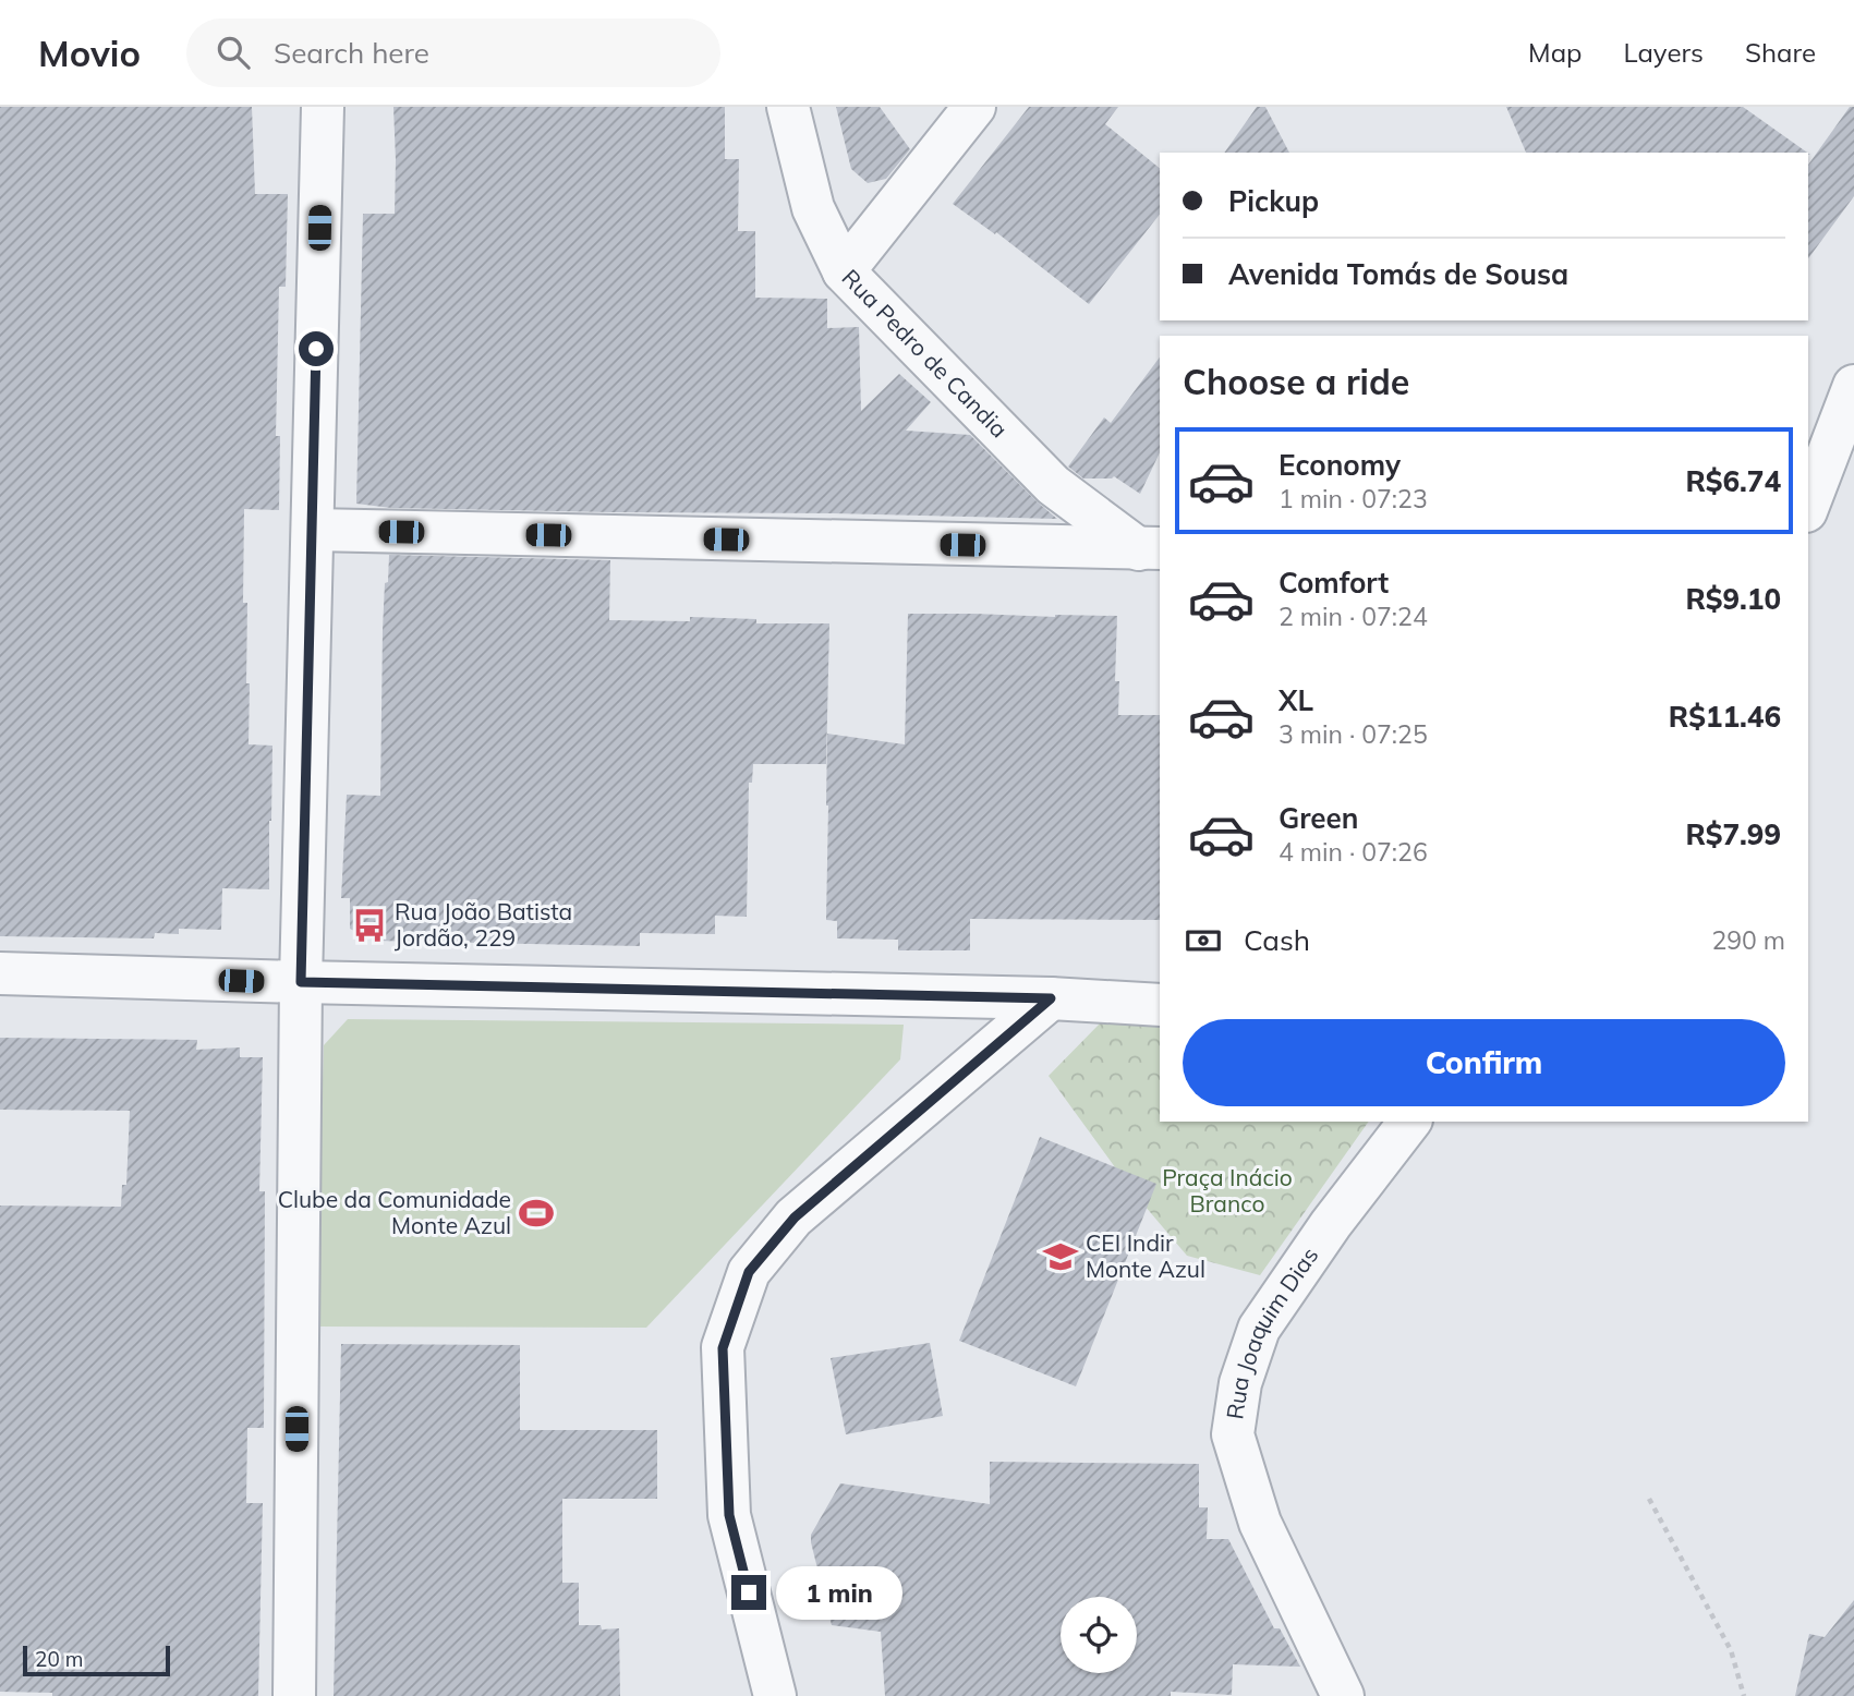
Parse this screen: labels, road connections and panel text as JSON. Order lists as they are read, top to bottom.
{
  "streets": {
    "street": ["Rua Pedro de Candia", "Rua Joaquim Dias"]
  },
  "parks": ["Praça Inácio Branco"],
  "places": {
    "bus stop": ["Rua João Batista Jordão, 229"],
    "sports": ["Clube da Comunidade Monte Azul"],
    "school or university": ["CEI Indir Monte Azul"]
  },
  "scale_bar": "20 m",
  "page": {
    "header": "Movio",
    "search": "Search here",
    "nav": ["Map", "Layers", "Share"],
    "banner": ["Pickup", "Avenida Tomás de Sousa"],
    "heading": "Choose a ride",
    "list": [
      {
        "name": "Economy",
        "note": "1 min · 07:23",
        "value": "R$6.74"
      },
      {
        "name": "Comfort",
        "note": "2 min · 07:24",
        "value": "R$9.10"
      },
      {
        "name": "XL",
        "note": "3 min · 07:25",
        "value": "R$11.46"
      },
      {
        "name": "Green",
        "note": "4 min · 07:26",
        "value": "R$7.99"
      }
    ],
    "pay": ["Cash", "290 m"],
    "buttons": "Confirm",
    "bubble": "1 min",
    "scale": "20 m"
  }
}
